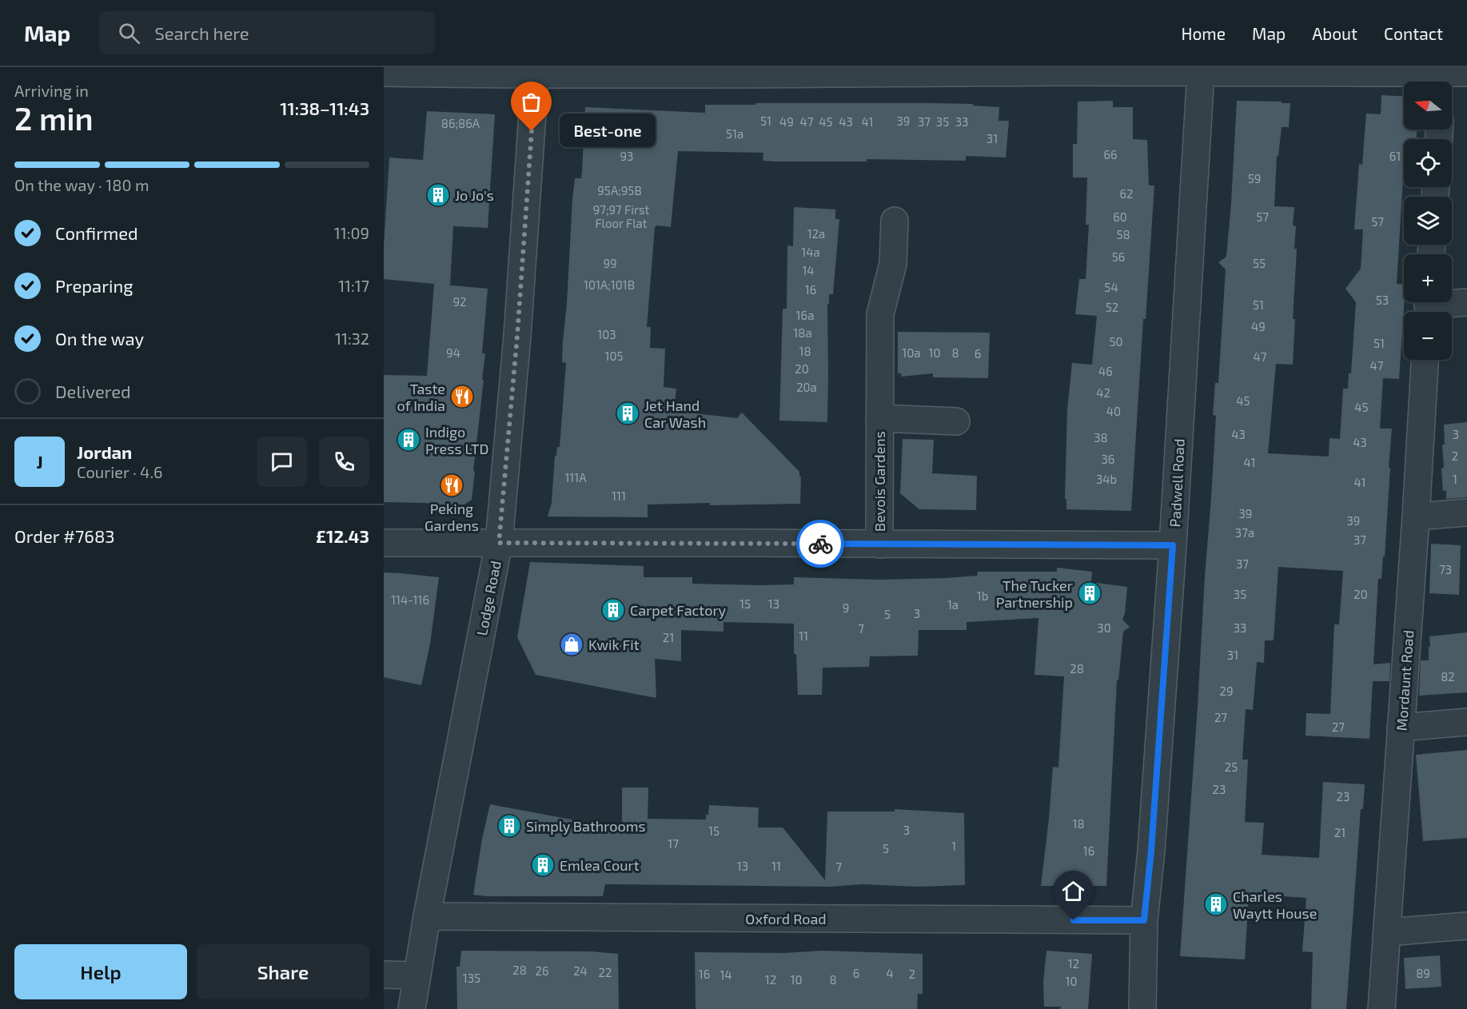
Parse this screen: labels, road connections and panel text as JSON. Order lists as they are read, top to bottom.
{
  "streets": {
    "street": [
      "Bevois Gardens",
      "Padwell Road",
      "Lodge Road",
      "Mordaunt Road",
      "Oxford Road"
    ]
  },
  "crossings": [
    ["Padwell Road", "Oxford Road"],
    ["Lodge Road", "Oxford Road"]
  ],
  "places": {
    "other": ["Best-one"],
    "building": [
      "Jo Jo's",
      "Jet Hand Car Wash",
      "Indigo Press LTD",
      "The Tucker Partnership",
      "Carpet Factory",
      "Simply Bathrooms",
      "Emlea Court",
      "Charles Waytt House"
    ],
    "restaurant": ["Taste of India", "Peking Gardens"],
    "shop": ["Kwik Fit"]
  },
  "house_numbers": [
    "51",
    "39",
    "49",
    "47",
    "45",
    "43",
    "41",
    "37",
    "35",
    "33",
    "86;86A",
    "51a",
    "31",
    "66",
    "93",
    "61",
    "59",
    "95A;95B",
    "62",
    "97;97 First Floor Flat",
    "60",
    "57",
    "57",
    "12a",
    "58",
    "14a",
    "56",
    "99",
    "55",
    "14",
    "101A;101B",
    "54",
    "16",
    "53",
    "92",
    "51",
    "52",
    "16a",
    "49",
    "18a",
    "103",
    "50",
    "51",
    "18",
    "94",
    "10a",
    "10",
    "8",
    "6",
    "105",
    "47",
    "47",
    "20",
    "46",
    "20a",
    "42",
    "45",
    "45",
    "40",
    "43",
    "3",
    "38",
    "43",
    "2",
    "36",
    "41",
    "111A",
    "34b",
    "1",
    "41",
    "111",
    "39",
    "39",
    "37a",
    "37",
    "37",
    "73",
    "35",
    "20",
    "1b",
    "114-116",
    "15",
    "13",
    "1a",
    "9",
    "3",
    "5",
    "30",
    "33",
    "7",
    "11",
    "21",
    "31",
    "28",
    "82",
    "29",
    "27",
    "27",
    "25",
    "23",
    "23",
    "18",
    "3",
    "15",
    "21",
    "17",
    "1",
    "5",
    "16",
    "13",
    "11",
    "7",
    "12",
    "28",
    "26",
    "24",
    "22",
    "6",
    "4",
    "89",
    "16",
    "2",
    "14",
    "135",
    "12",
    "10",
    "8",
    "10"
  ],
  "north": "left",
  "page": {
    "header": "Map",
    "search": "Search here",
    "nav": [
      "Home",
      "Map",
      "About",
      "Contact"
    ],
    "heading": ["2 min", "Arriving in", "11:38–11:43"],
    "panel": [
      "Jordan",
      "Courier · 4.6",
      "Order #7683",
      "£12.43"
    ],
    "map_buttons": ["+", "−"],
    "bubble": "Best-one",
    "bar": "On the way · 180 m",
    "list": [
      ["Confirmed", "11:09"],
      ["Preparing", "11:17"],
      ["On the way", "11:32"],
      "Delivered"
    ],
    "round": "J",
    "buttons": ["Help", "Share"]
  }
}
